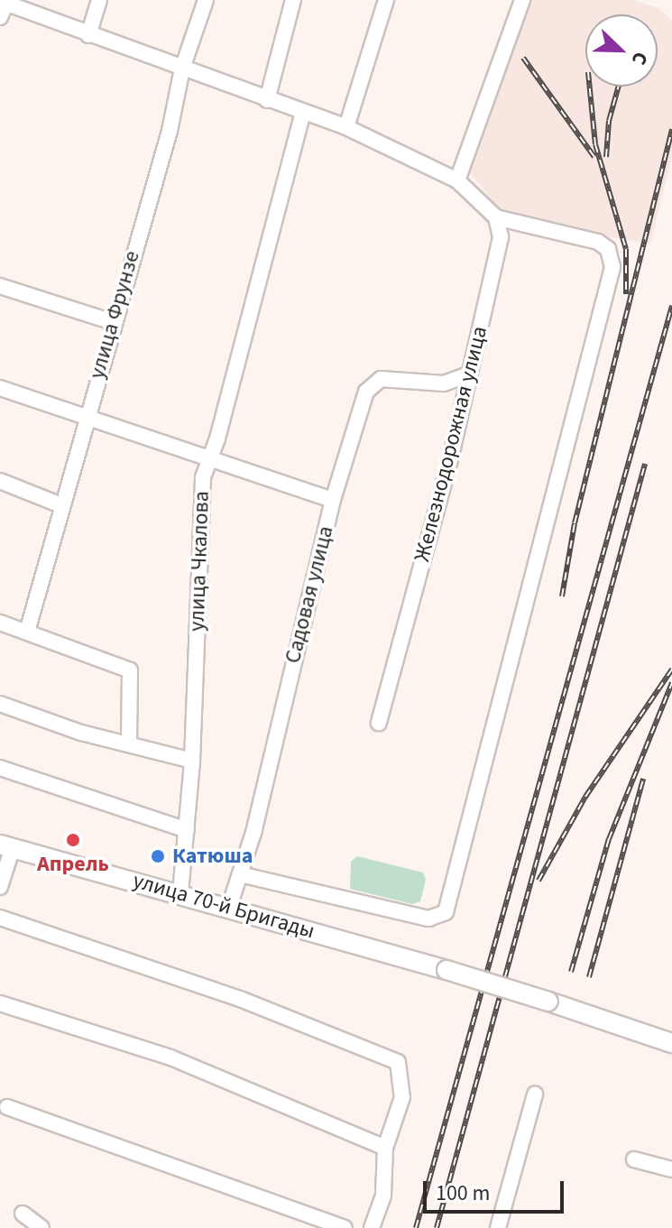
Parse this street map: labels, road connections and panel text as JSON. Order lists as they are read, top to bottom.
{
  "streets": {
    "main road": ["улица 70-й Бригады"],
    "street": [
      "улица Фрунзе",
      "Железнодорожная улица",
      "улица Чкалова",
      "Садовая улица"
    ]
  },
  "crossings": [
    ["Железнодорожная улица", "Садовая улица"],
    ["улица Чкалова", "улица 70-й Бригады"],
    ["Садовая улица", "улица 70-й Бригады"]
  ],
  "places": ["Апрель", "Катюша"],
  "scale_bar": "100 m",
  "north": "bottom right"
}
